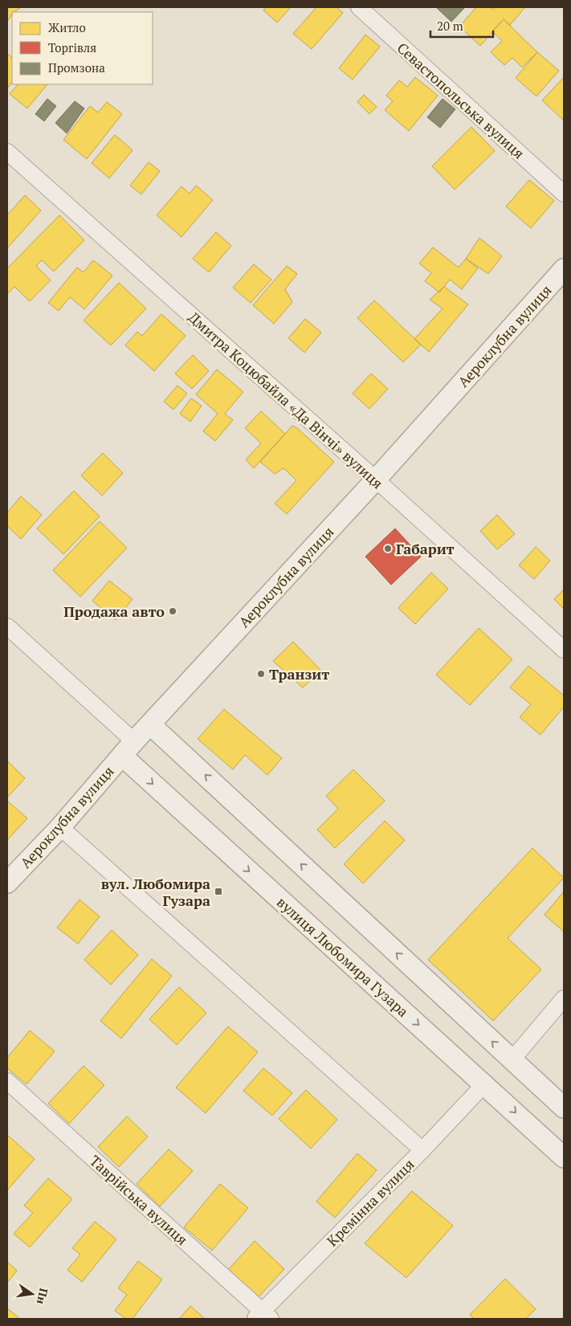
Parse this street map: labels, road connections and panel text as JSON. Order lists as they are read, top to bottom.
{
  "streets": {
    "street": [
      "Севастопольська вулиця",
      "Аероклубна вулиця",
      "Дмитра Коцюбайла «Да Вінчі» вулиця",
      "вулиця Любомира Гузара",
      "Таврійська вулиця",
      "Кремінна вулиця"
    ]
  },
  "crossings": [
    ["Аероклубна вулиця", "Дмитра Коцюбайла «Да Вінчі» вулиця"],
    ["Аероклубна вулиця", "вулиця Любомира Гузара"],
    ["вулиця Любомира Гузара", "Кремінна вулиця"],
    ["Таврійська вулиця", "Кремінна вулиця"]
  ],
  "places": {
    "other": ["Габарит", "Продажа авто", "Транзит"],
    "transit": ["вул. Любомира Гузара"]
  },
  "legend": ["Житло", "Торгівля", "Промзона"],
  "scale_bar": "20 m",
  "north": "right"
}
